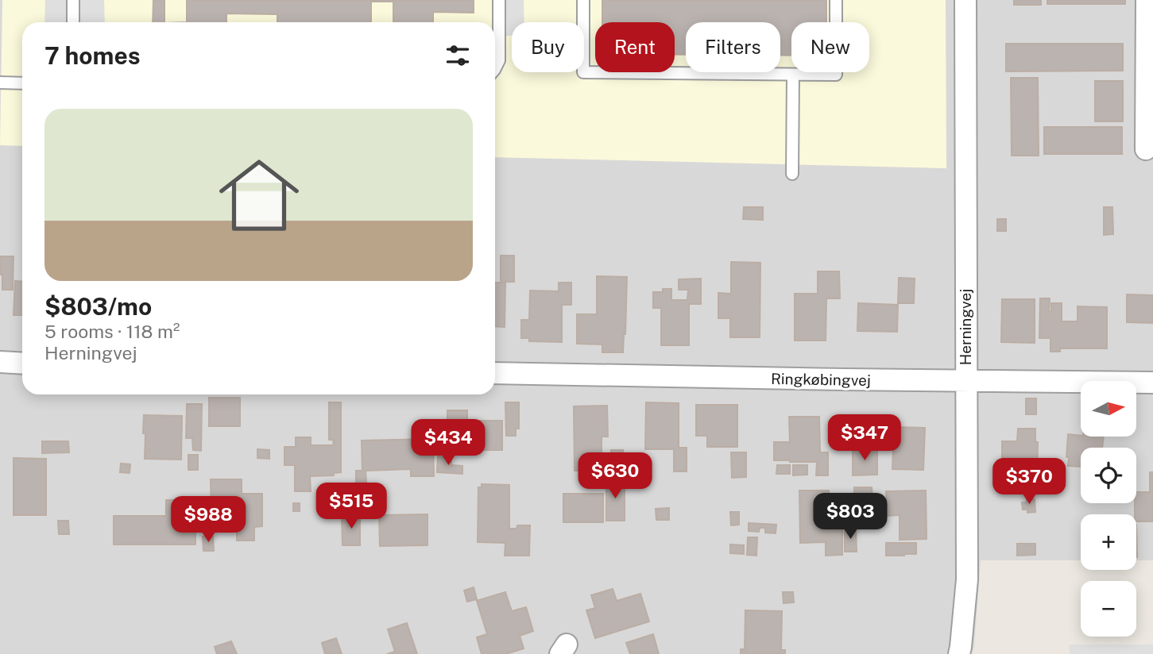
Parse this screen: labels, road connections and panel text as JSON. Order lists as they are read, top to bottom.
{
  "streets": {
    "street": ["Herningvej", "Ringkøbingvej"]
  },
  "crossings": [
    ["Herningvej", "Ringkøbingvej"]
  ],
  "north": "right",
  "page": {
    "chip": [
      "Buy",
      "Rent",
      "Filters",
      "New"
    ],
    "heading": "7 homes",
    "list": [
      {
        "name": "$803/mo",
        "note": "5 rooms · 118 m² · Herningvej"
      }
    ],
    "map_buttons": ["+", "−"],
    "price": [
      "$347",
      "$434",
      "$630",
      "$370",
      "$515",
      "$803",
      "$988"
    ]
  }
}
